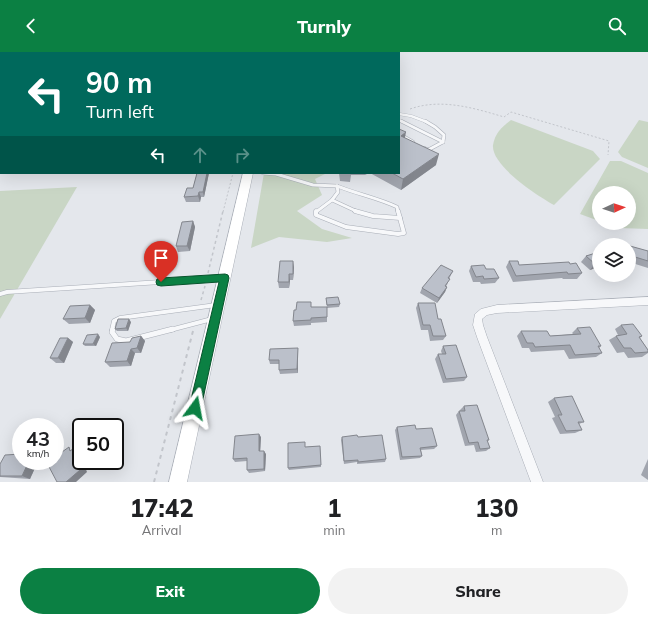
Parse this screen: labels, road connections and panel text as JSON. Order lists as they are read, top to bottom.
{
  "north": "right",
  "page": {
    "header": "Turnly",
    "turn": ["90 m", "Turn left"],
    "speed": "43 km/h",
    "limit": "50",
    "eta": [
      "17:42",
      "Arrival",
      "1",
      "min",
      "130",
      "m"
    ],
    "buttons": ["Exit", "Share"]
  }
}
